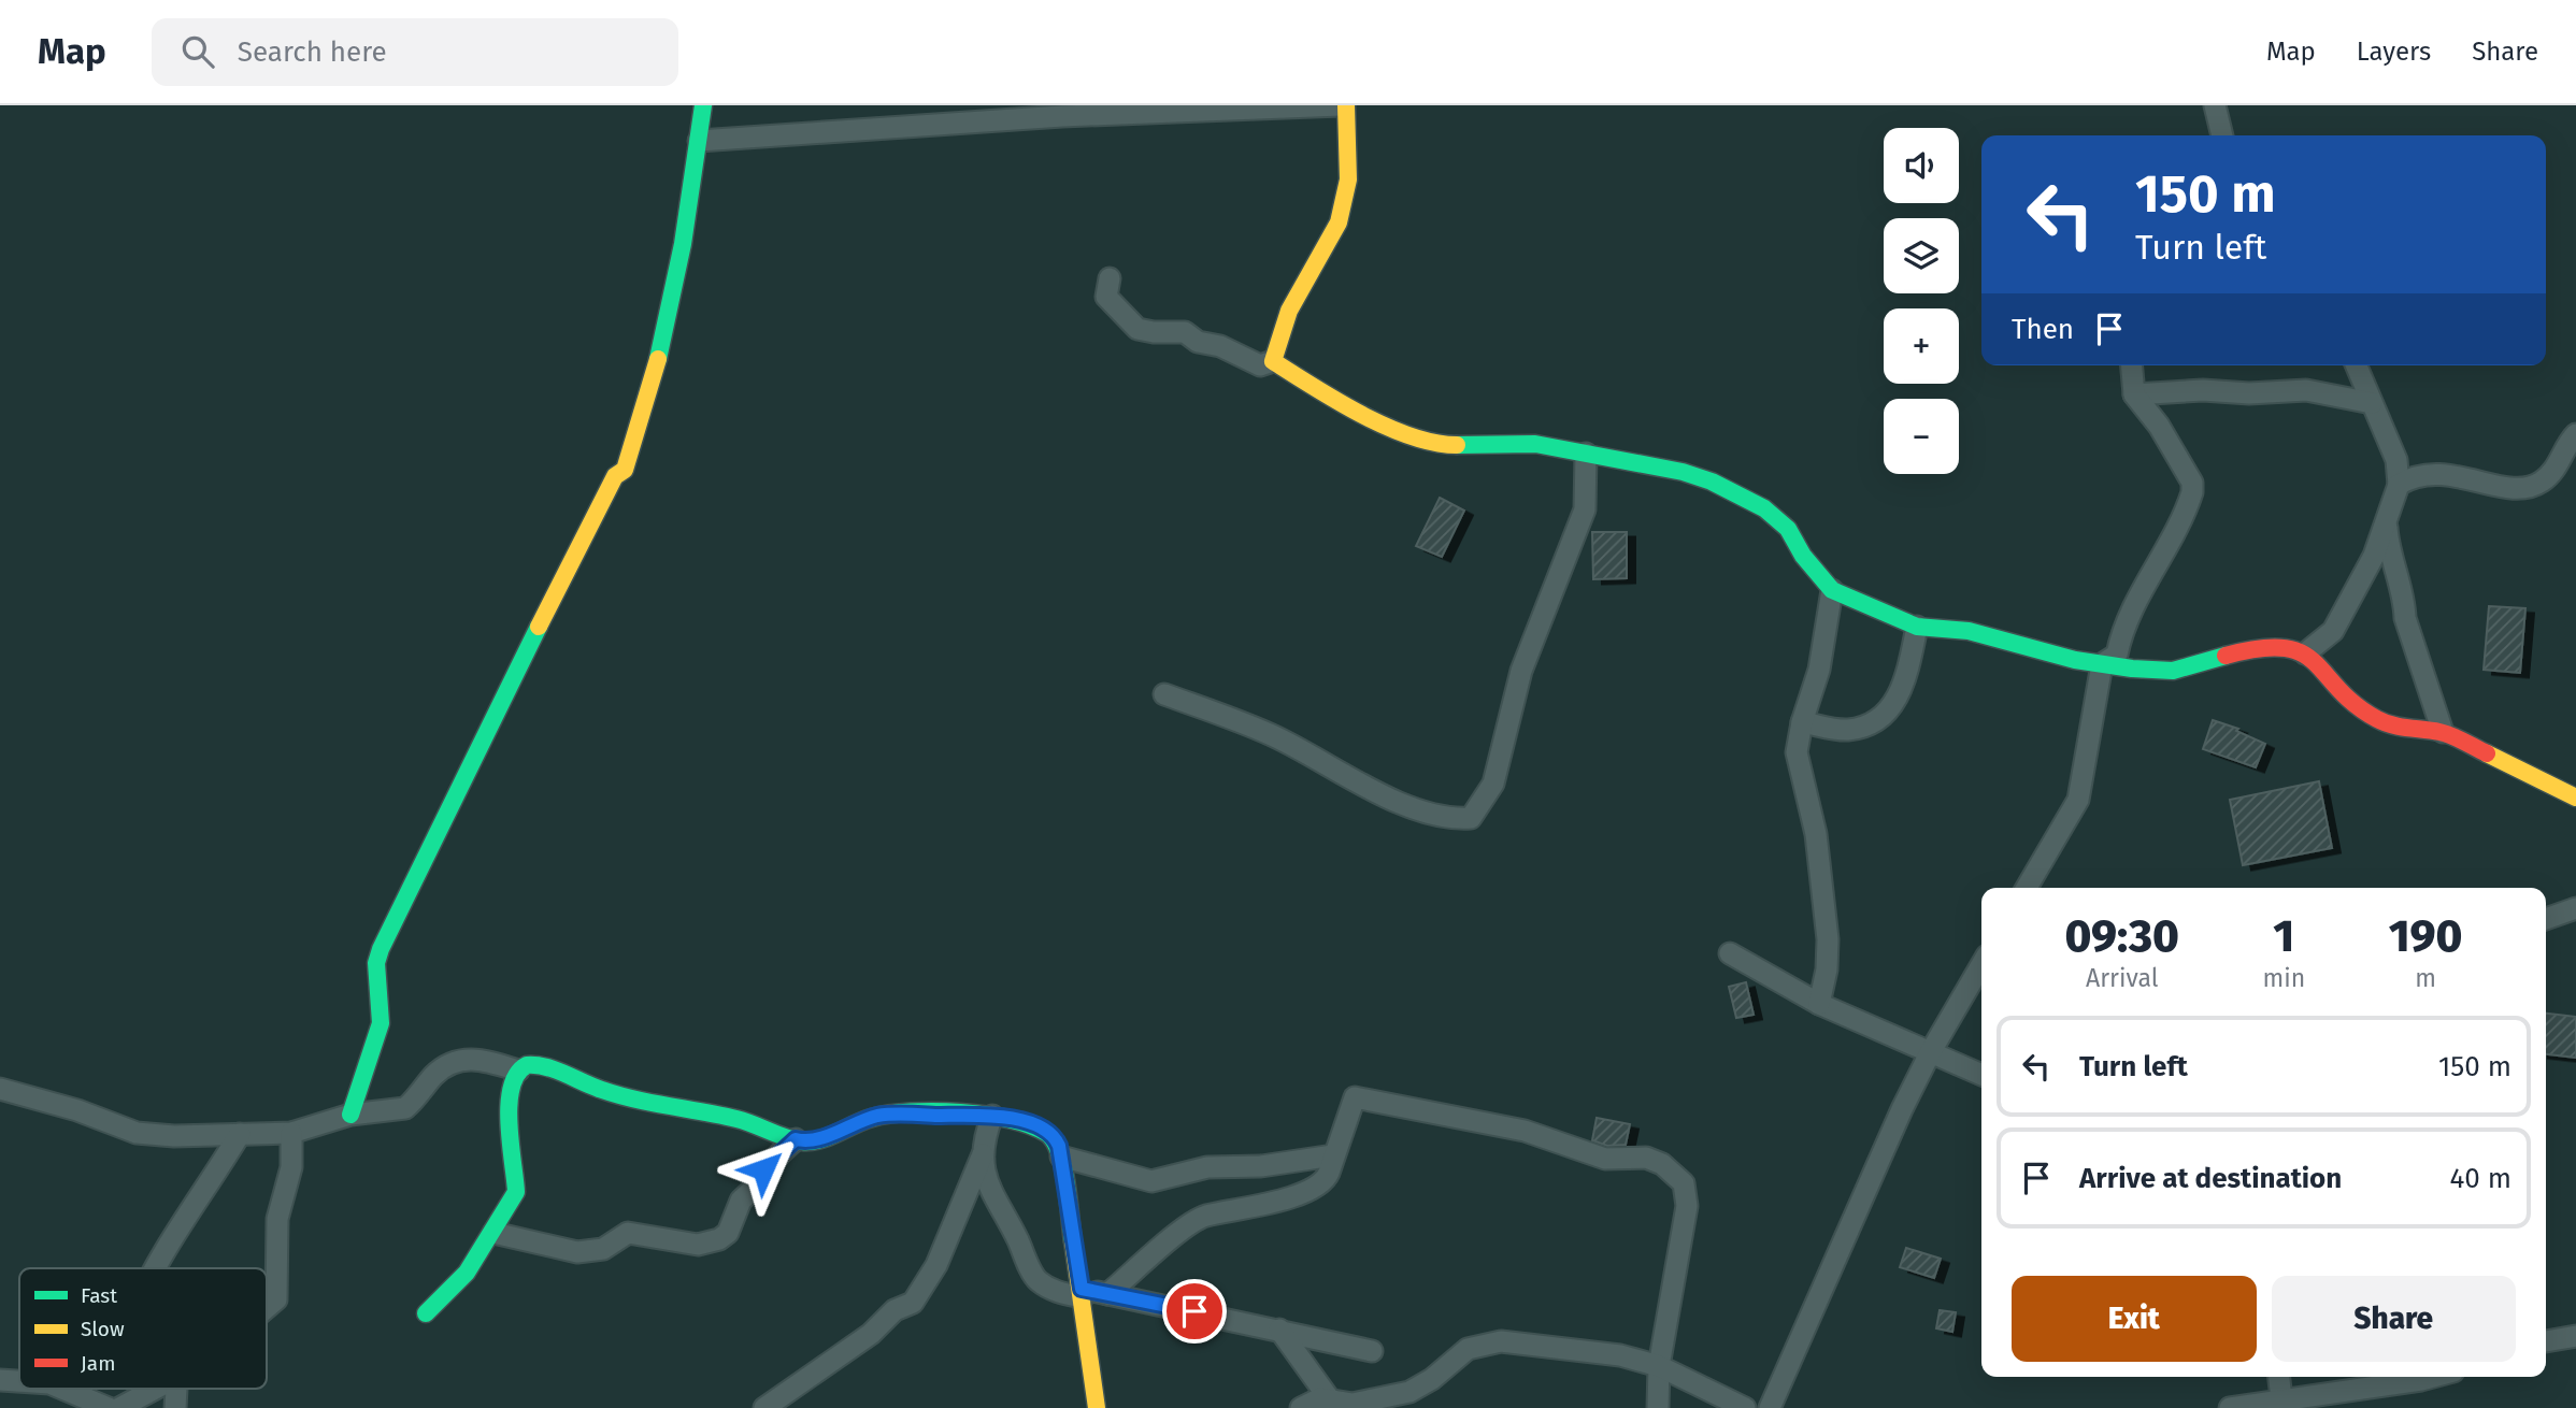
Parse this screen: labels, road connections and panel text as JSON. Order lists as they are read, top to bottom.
{
  "legend": ["Fast", "Slow", "Jam"],
  "page": {
    "header": "Map",
    "search": "Search here",
    "nav": ["Map", "Layers", "Share"],
    "map_buttons": ["+", "−"],
    "turn": ["150 m", "Turn left"],
    "then": "Then",
    "eta": [
      "09:30",
      "Arrival",
      "1",
      "min",
      "190",
      "m"
    ],
    "list": [
      {
        "name": "Turn left",
        "value": "150 m"
      },
      {
        "name": "Arrive at destination",
        "value": "40 m"
      }
    ],
    "buttons": ["Exit", "Share"]
  }
}
